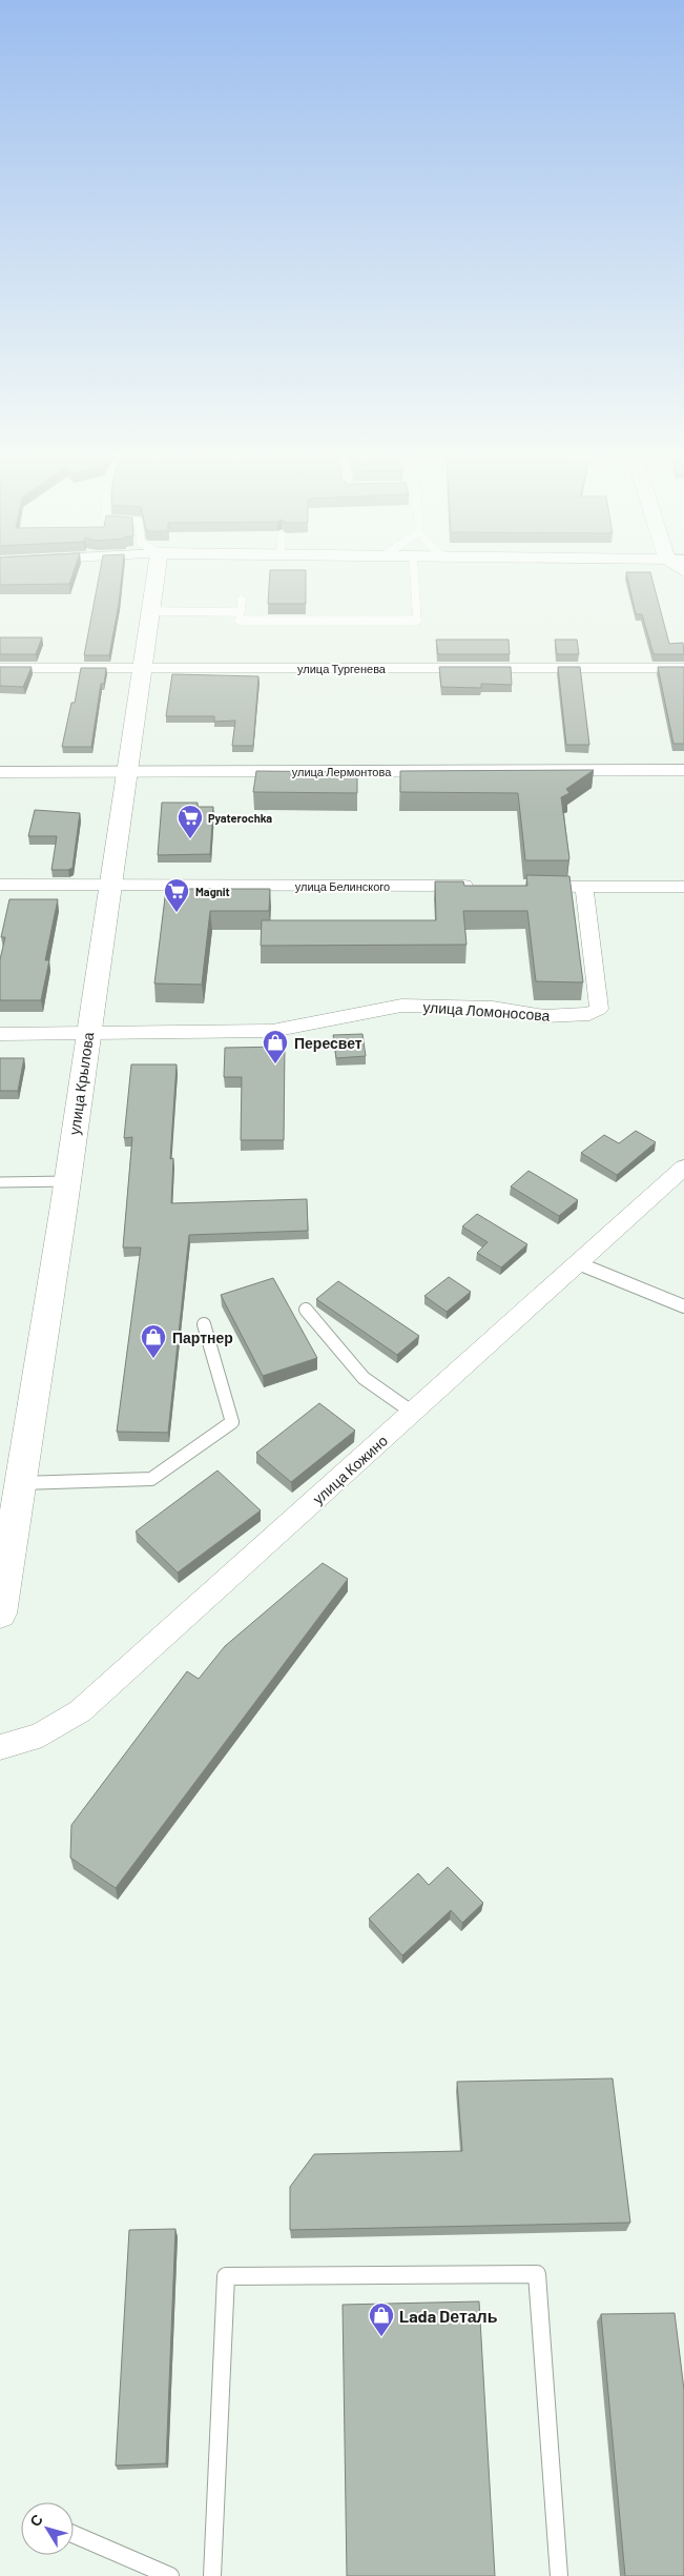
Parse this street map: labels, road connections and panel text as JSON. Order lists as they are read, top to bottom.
{
  "streets": {
    "main road": ["улица Крылова"],
    "street": [
      "улица Тургенева",
      "улица Лермонтова",
      "улица Белинского",
      "улица Ломоносова",
      "улица Кожино"
    ]
  },
  "crossings": [
    ["улица Тургенева", "улица Крылова"],
    ["улица Лермонтова", "улица Крылова"],
    ["улица Белинского", "улица Крылова"],
    ["улица Ломоносова", "улица Крылова"]
  ],
  "places": {
    "supermarket": ["Pyaterochka", "Magnit"],
    "shop": ["Пересвет", "Партнер", "Lada Dеталь"]
  },
  "north": "top left"
}
